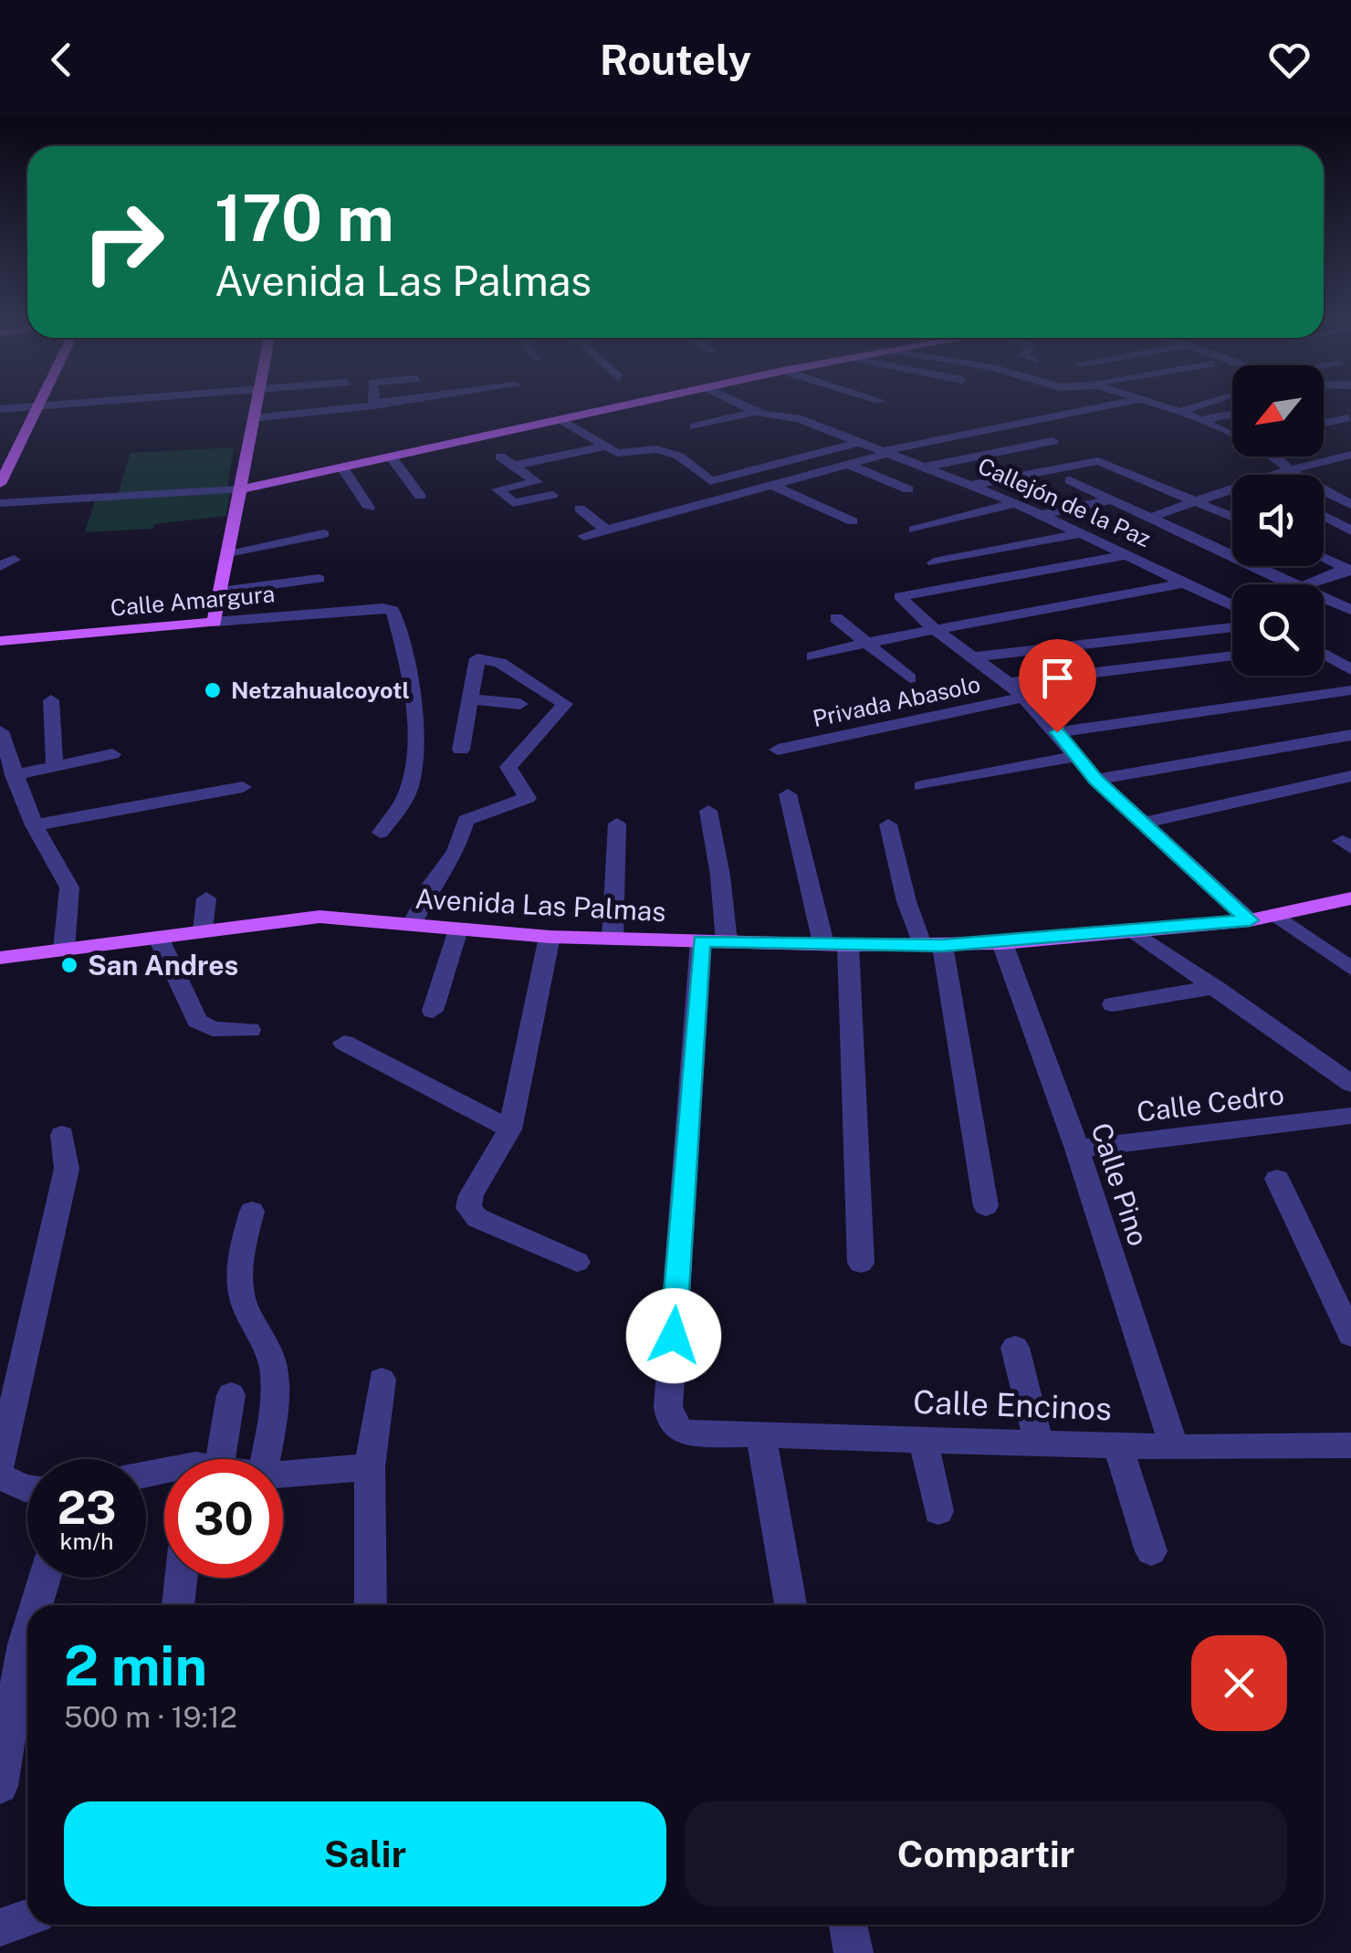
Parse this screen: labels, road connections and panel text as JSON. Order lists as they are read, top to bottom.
{
  "streets": {
    "main road": ["Calle Amargura", "Avenida Las Palmas"],
    "street": [
      "Callejón de la Paz",
      "Privada Abasolo",
      "Calle Cedro",
      "Calle Pino",
      "Calle Encinos"
    ]
  },
  "crossings": [
    ["Avenida Las Palmas", "Calle Pino"],
    ["Avenida Las Palmas", "Calle Encinos"],
    ["Calle Cedro", "Calle Pino"],
    ["Calle Pino", "Calle Encinos"]
  ],
  "places": ["Netzahualcoyotl", "San Andres"],
  "north": "bottom left",
  "page": {
    "header": "Routely",
    "turn": ["170 m", "Avenida Las Palmas"],
    "speed": "23 km/h",
    "limit": "30",
    "heading": ["2 min", "500 m · 19:12"],
    "buttons": ["Salir", "Compartir"]
  }
}
